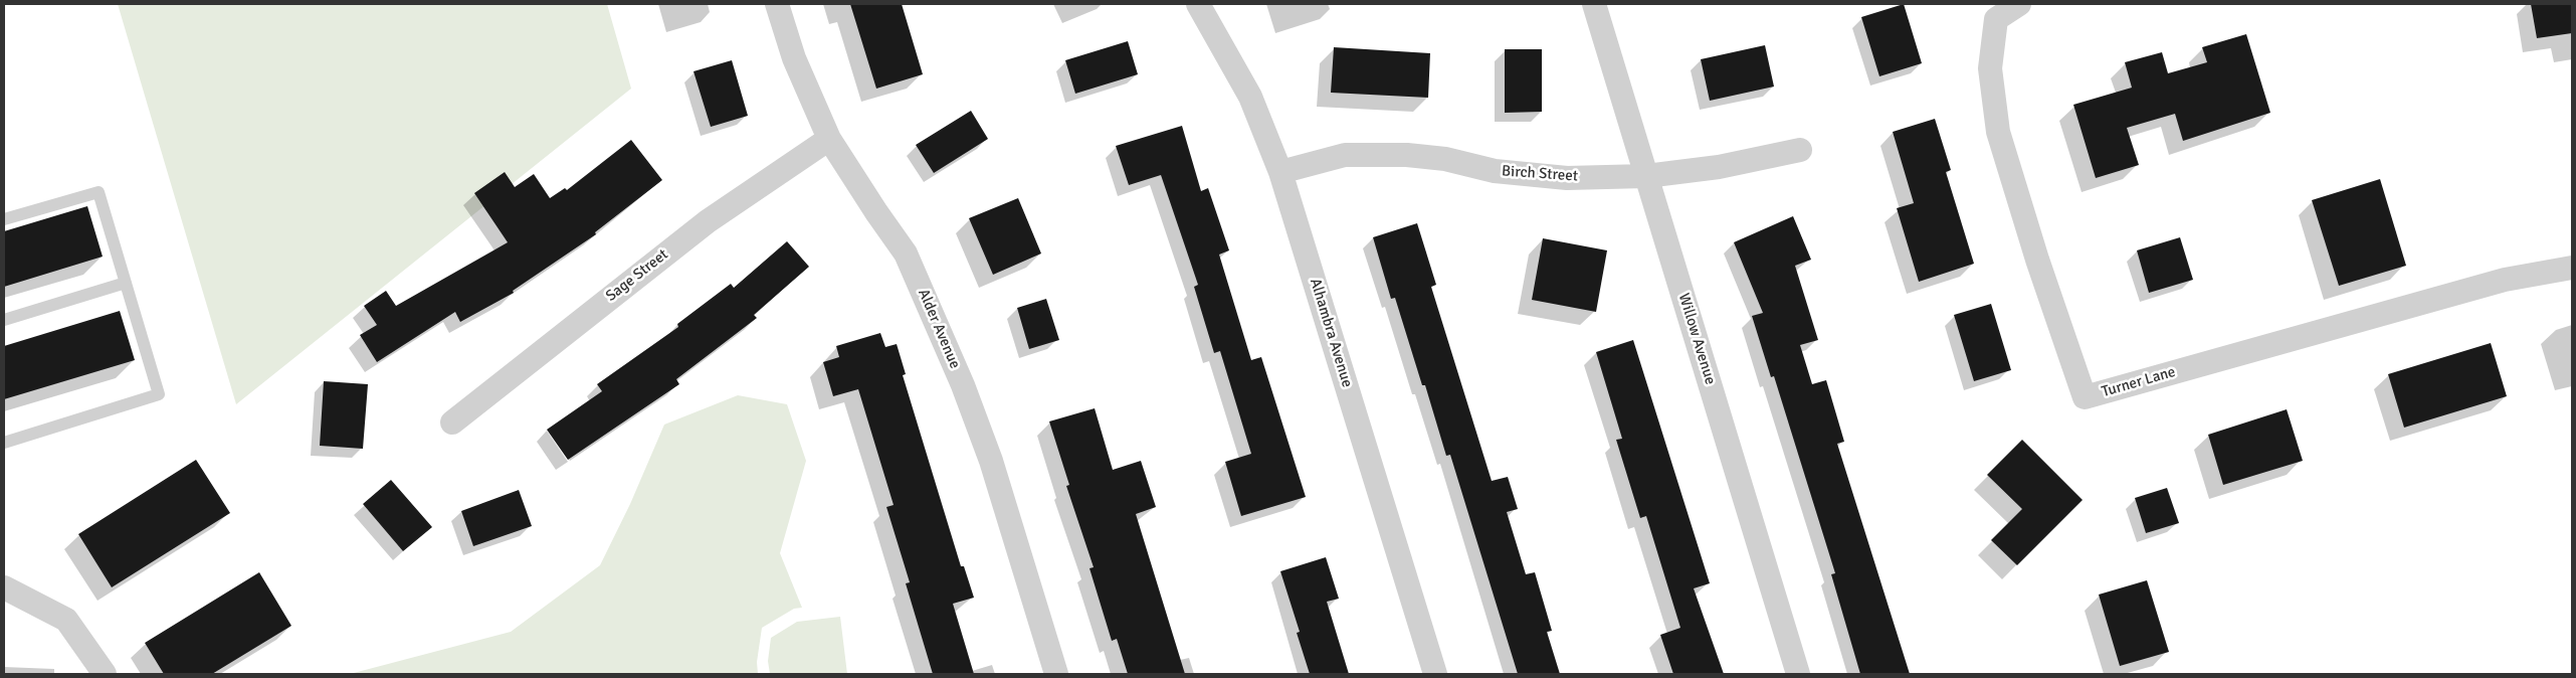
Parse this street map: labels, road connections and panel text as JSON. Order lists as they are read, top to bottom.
{
  "streets": {
    "street": [
      "Birch Street",
      "Sage Street",
      "Alder Avenue",
      "Alhambra Avenue",
      "Willow Avenue",
      "Turner Lane"
    ]
  },
  "crossings": [
    ["Birch Street", "Alhambra Avenue"],
    ["Birch Street", "Willow Avenue"],
    ["Sage Street", "Alder Avenue"]
  ]
}
